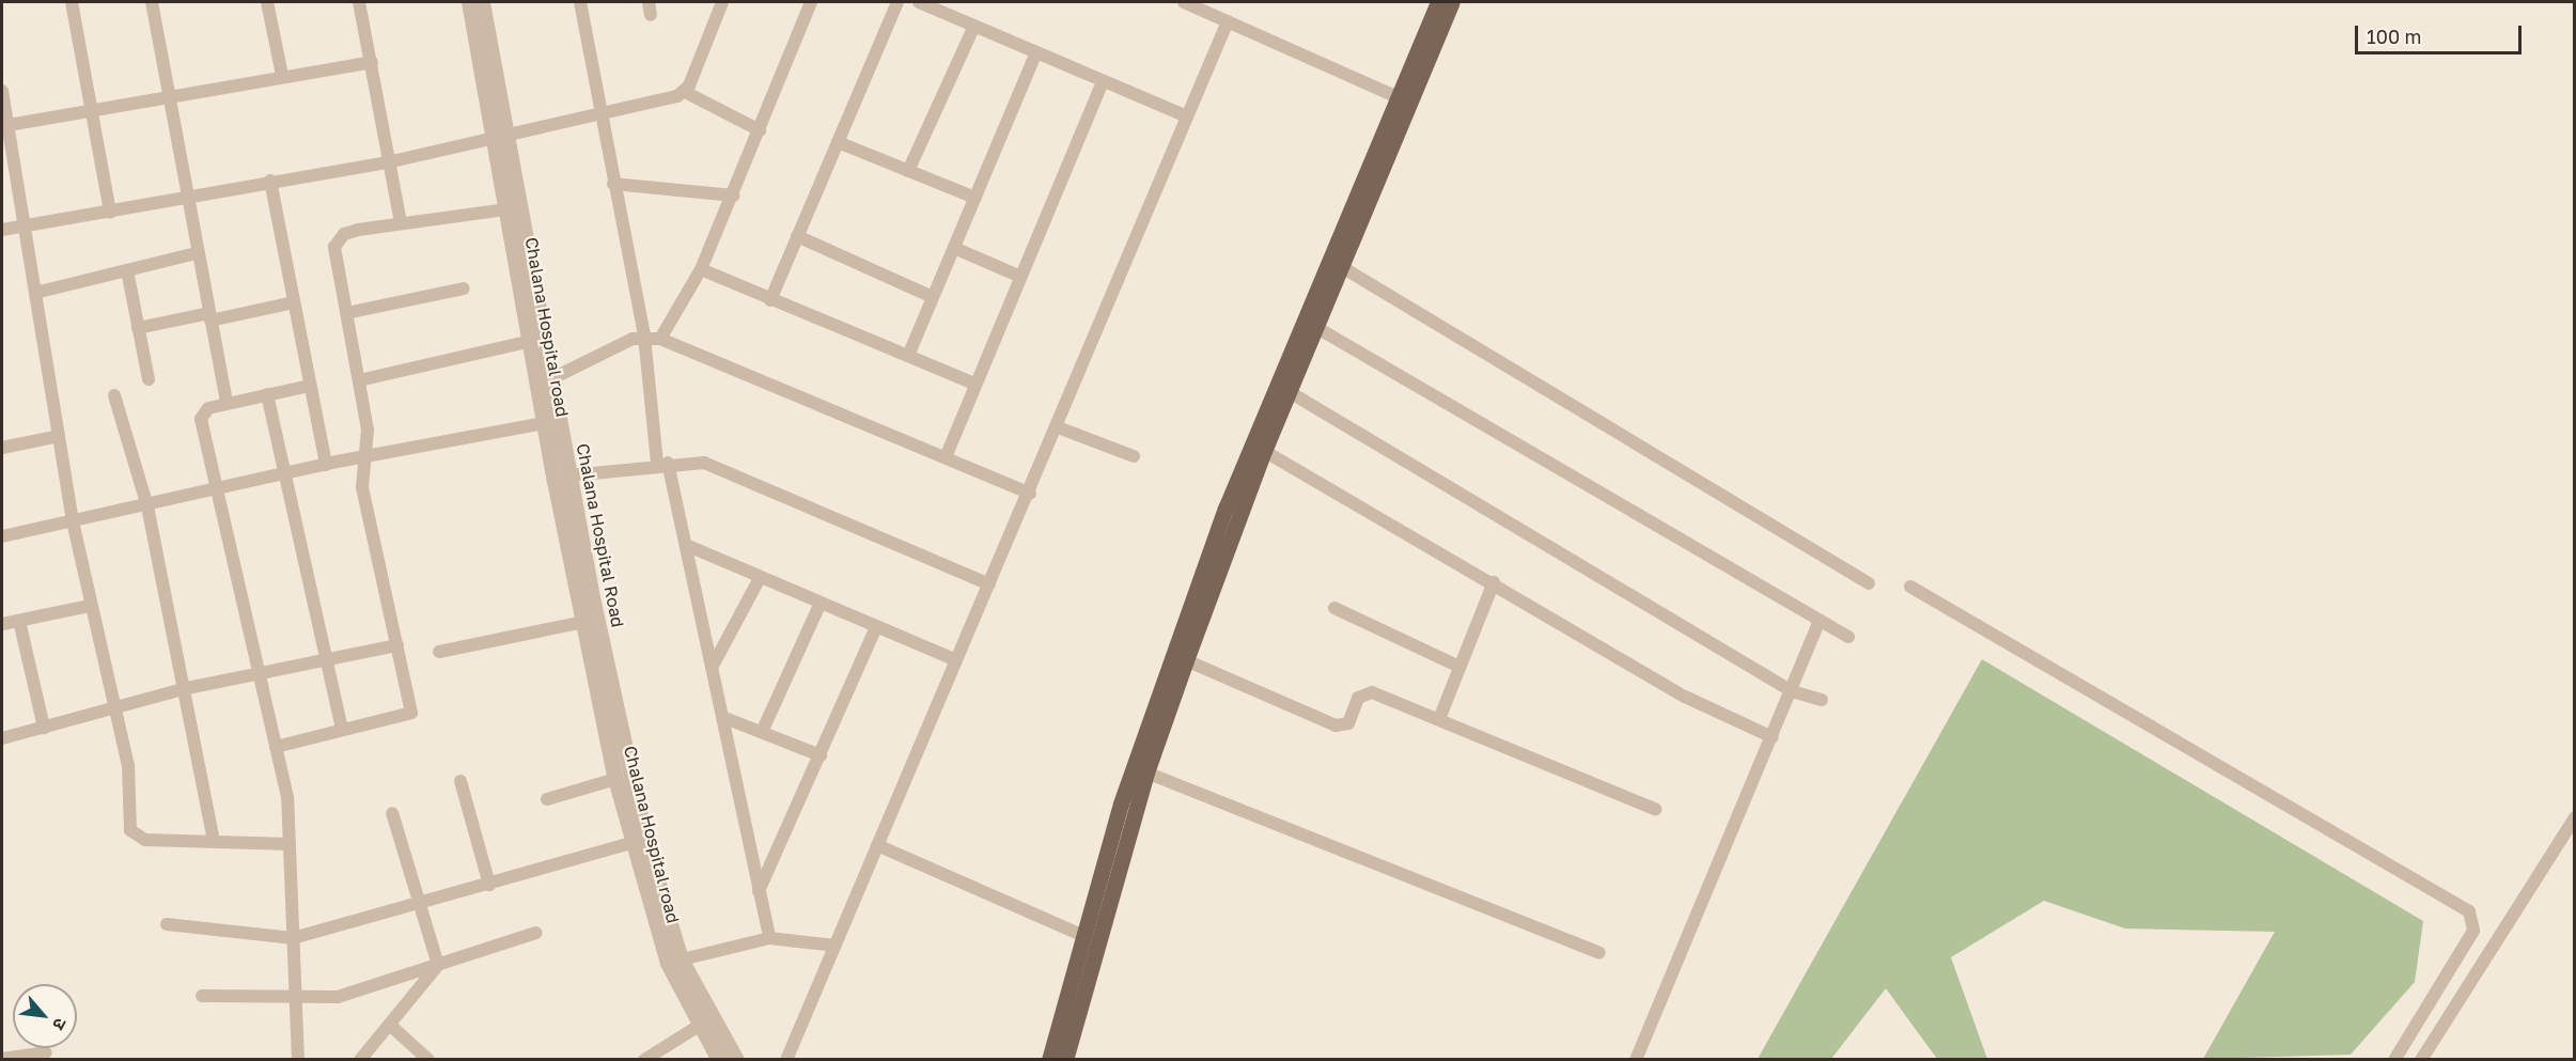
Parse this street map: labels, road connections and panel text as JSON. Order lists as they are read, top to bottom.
{
  "streets": {
    "street": ["Chalana Hospital road", "Chalana Hospital Road"]
  },
  "crossings": [
    ["Chalana Hospital road", "Chalana Hospital Road"]
  ],
  "scale_bar": "100 m",
  "north": "bottom right"
}
